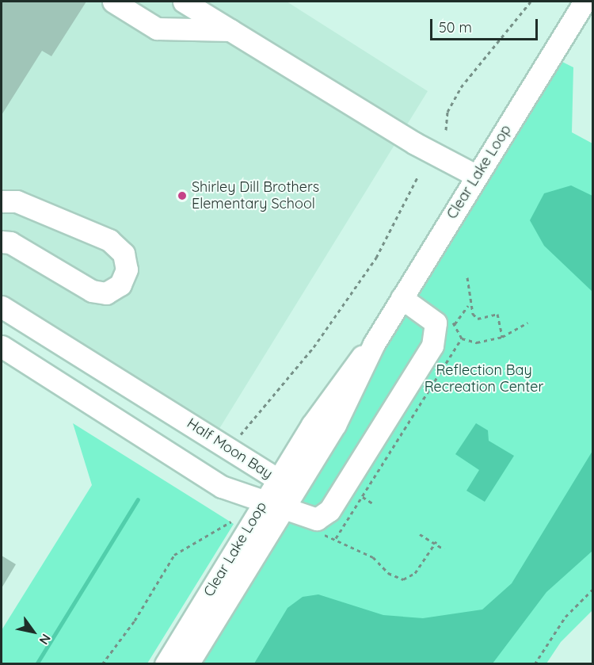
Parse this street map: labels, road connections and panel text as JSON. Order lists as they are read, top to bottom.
{
  "streets": {
    "street": ["Clear Lake Loop", "Half Moon Bay"]
  },
  "crossings": [
    ["Clear Lake Loop", "Half Moon Bay"]
  ],
  "parks": ["Reflection Bay Recreation Center"],
  "places": ["Shirley Dill Brothers Elementary School"],
  "scale_bar": "50 m",
  "north": "bottom right"
}
